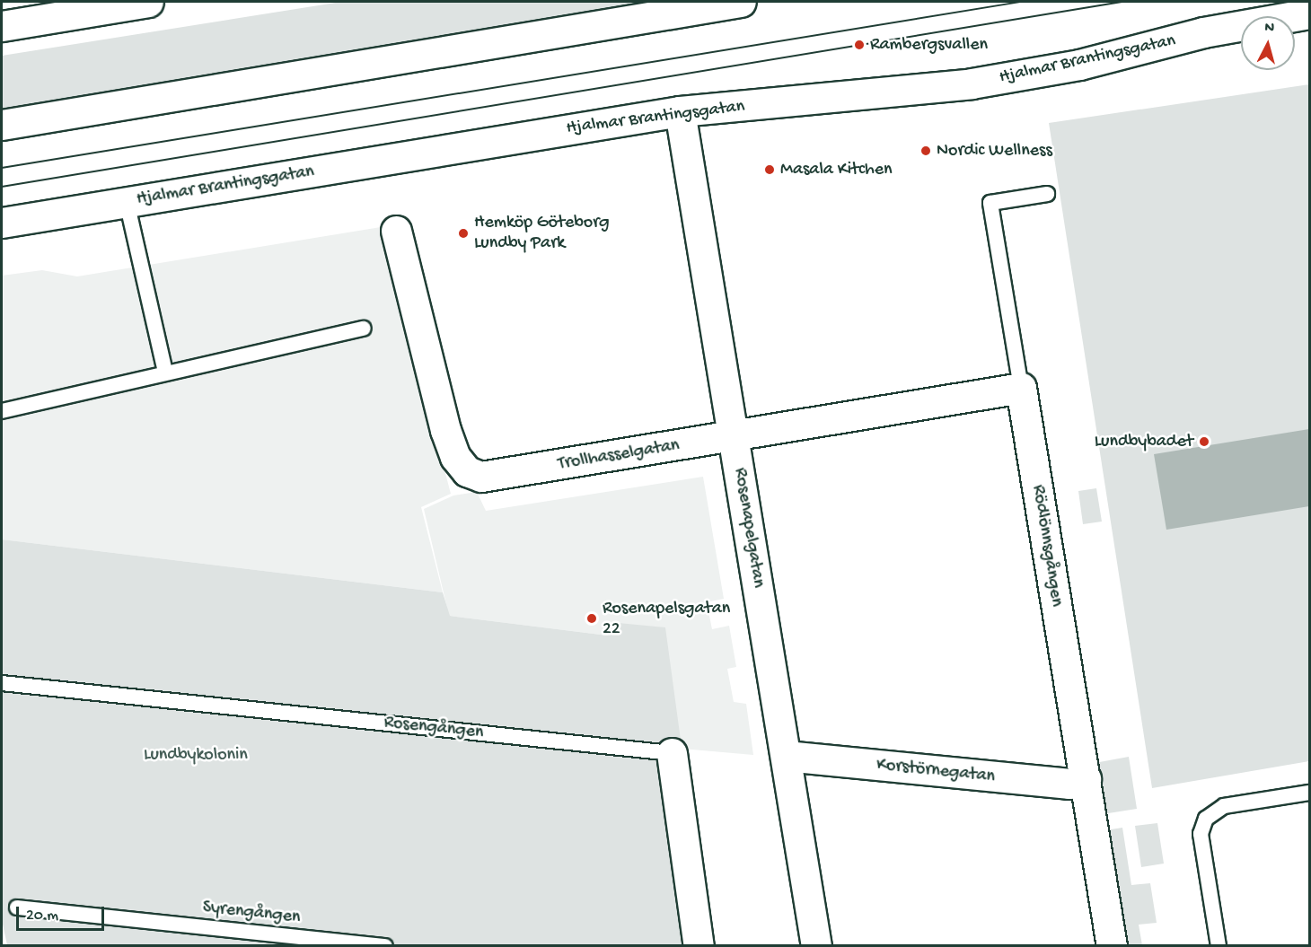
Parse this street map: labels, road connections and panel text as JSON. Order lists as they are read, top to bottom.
{
  "streets": {
    "street": [
      "Hjalmar Brantingsgatan",
      "Trollhasselgatan",
      "Rosenapelgatan",
      "Rödlönnsgången",
      "Rosengången",
      "Korstörnegatan"
    ],
    "lane": ["Syrengången"]
  },
  "crossings": [
    ["Hjalmar Brantingsgatan", "Rosenapelgatan"],
    ["Trollhasselgatan", "Rosenapelgatan"],
    ["Trollhasselgatan", "Rödlönnsgången"],
    ["Rosenapelgatan", "Korstörnegatan"],
    ["Rödlönnsgången", "Korstörnegatan"]
  ],
  "parks": ["Lundbykolonin"],
  "places": [
    "Rambergsvallen",
    "Nordic Wellness",
    "Masala Kitchen",
    "Hemköp Göteborg Lundby Park",
    "Lundbybadet",
    "Rosenapelsgatan 22"
  ],
  "scale_bar": "20 m",
  "north": "top"
}
